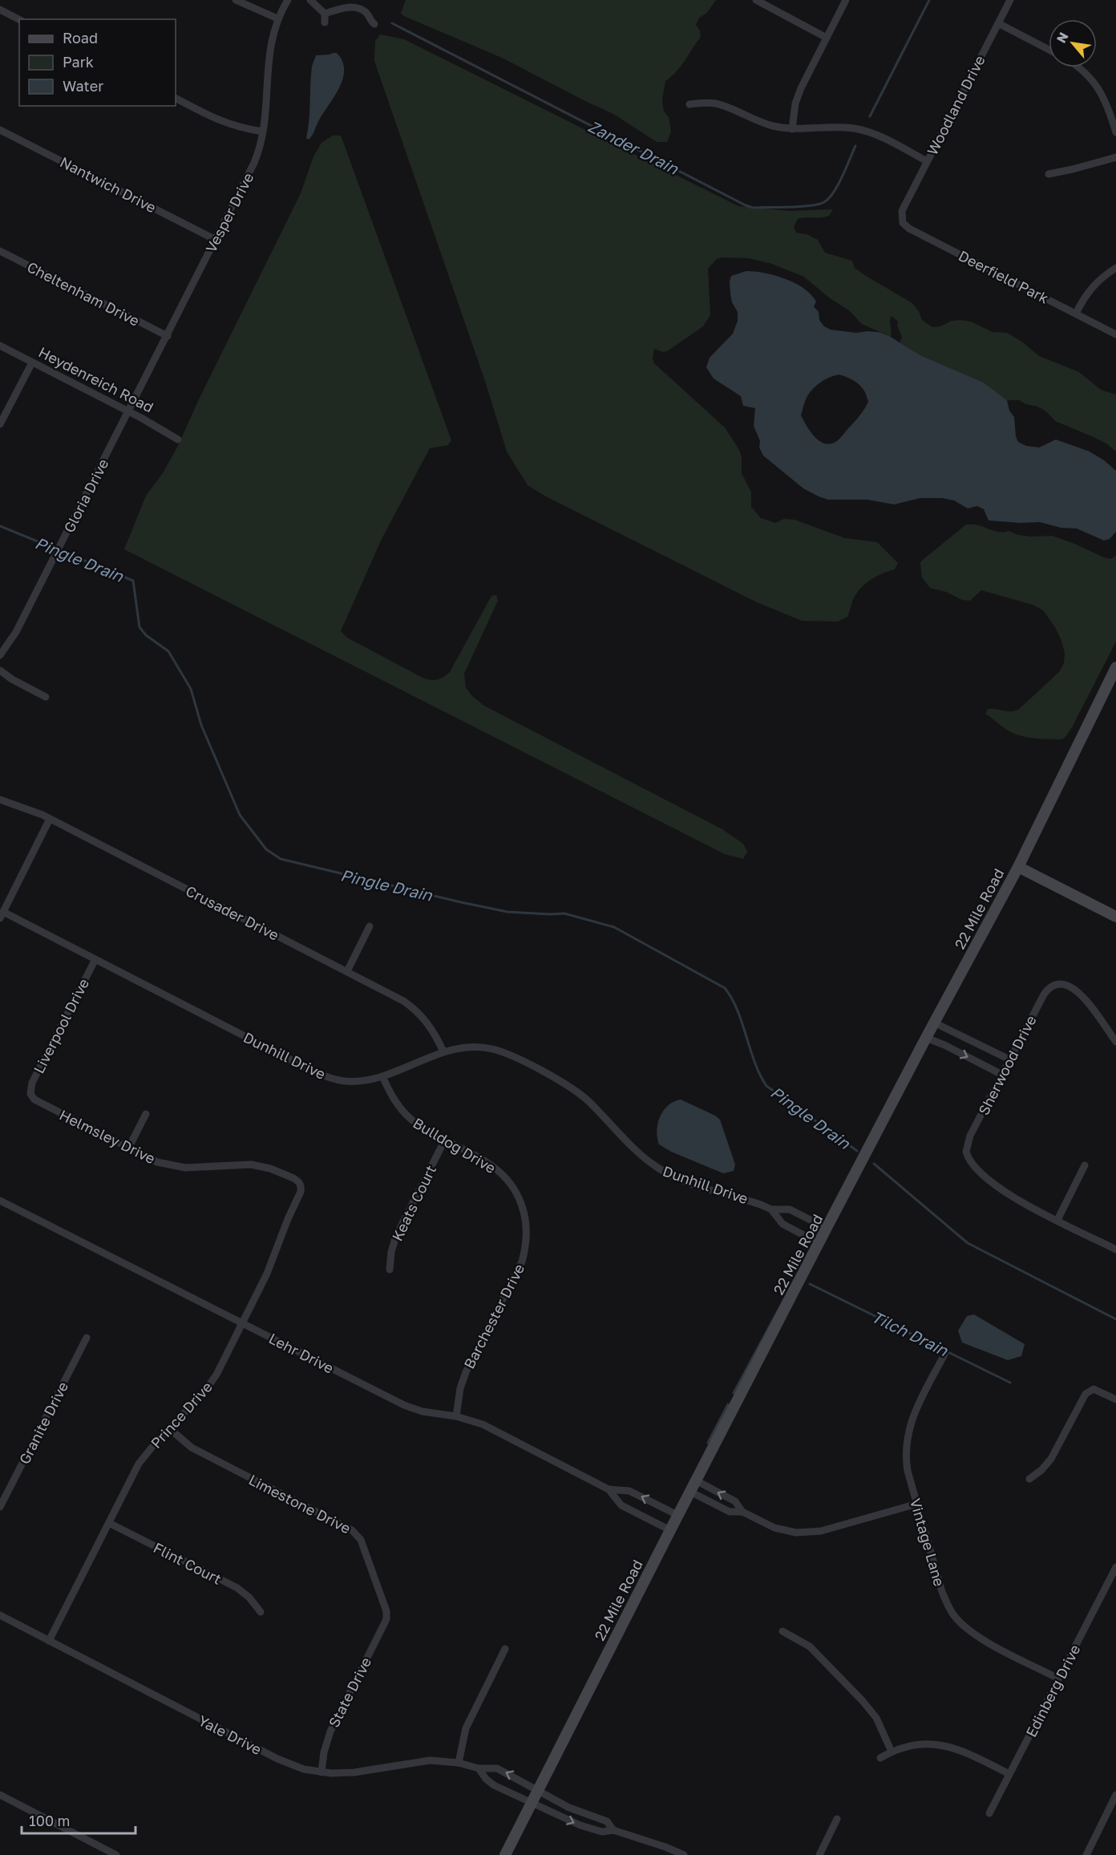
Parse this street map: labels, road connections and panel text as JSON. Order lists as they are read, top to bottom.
{
  "streets": {
    "street": [
      "Woodland Drive",
      "Nantwich Drive",
      "Vesper Drive",
      "Deerfield Park",
      "Cheltenham Drive",
      "Heydenreich Road",
      "Gloria Drive",
      "22 Mile Road",
      "Crusader Drive",
      "Liverpool Drive",
      "Dunhill Drive",
      "Sherwood Drive",
      "Helmsley Drive",
      "Bulldog Drive",
      "Keats Court",
      "Barchester Drive",
      "Lehr Drive",
      "Prince Drive",
      "Granite Drive",
      "Limestone Drive",
      "Vintage Lane",
      "Flint Court",
      "Edinberg Drive",
      "State Drive",
      "Yale Drive"
    ]
  },
  "crossings": [
    ["Woodland Drive", "Deerfield Park"],
    ["Nantwich Drive", "Vesper Drive"],
    ["Vesper Drive", "Cheltenham Drive"],
    ["Vesper Drive", "Heydenreich Road"],
    ["Vesper Drive", "Gloria Drive"],
    ["Heydenreich Road", "Gloria Drive"],
    ["22 Mile Road", "Dunhill Drive"],
    ["22 Mile Road", "Lehr Drive"],
    ["22 Mile Road", "Yale Drive"],
    ["Crusader Drive", "Dunhill Drive"],
    ["Liverpool Drive", "Dunhill Drive"],
    ["Liverpool Drive", "Helmsley Drive"],
    ["Dunhill Drive", "Bulldog Drive"],
    ["Helmsley Drive", "Prince Drive"],
    ["Bulldog Drive", "Keats Court"],
    ["Bulldog Drive", "Barchester Drive"],
    ["Barchester Drive", "Lehr Drive"],
    ["Lehr Drive", "Prince Drive"],
    ["Prince Drive", "Limestone Drive"],
    ["Prince Drive", "Flint Court"],
    ["Prince Drive", "Yale Drive"],
    ["Limestone Drive", "State Drive"],
    ["Vintage Lane", "Edinberg Drive"],
    ["State Drive", "Yale Drive"]
  ],
  "water": ["Zander Drain", "Pingle Drain", "Tilch Drain"],
  "legend": ["Road", "Park", "Water"],
  "scale_bar": "100 m",
  "north": "top left"
}
